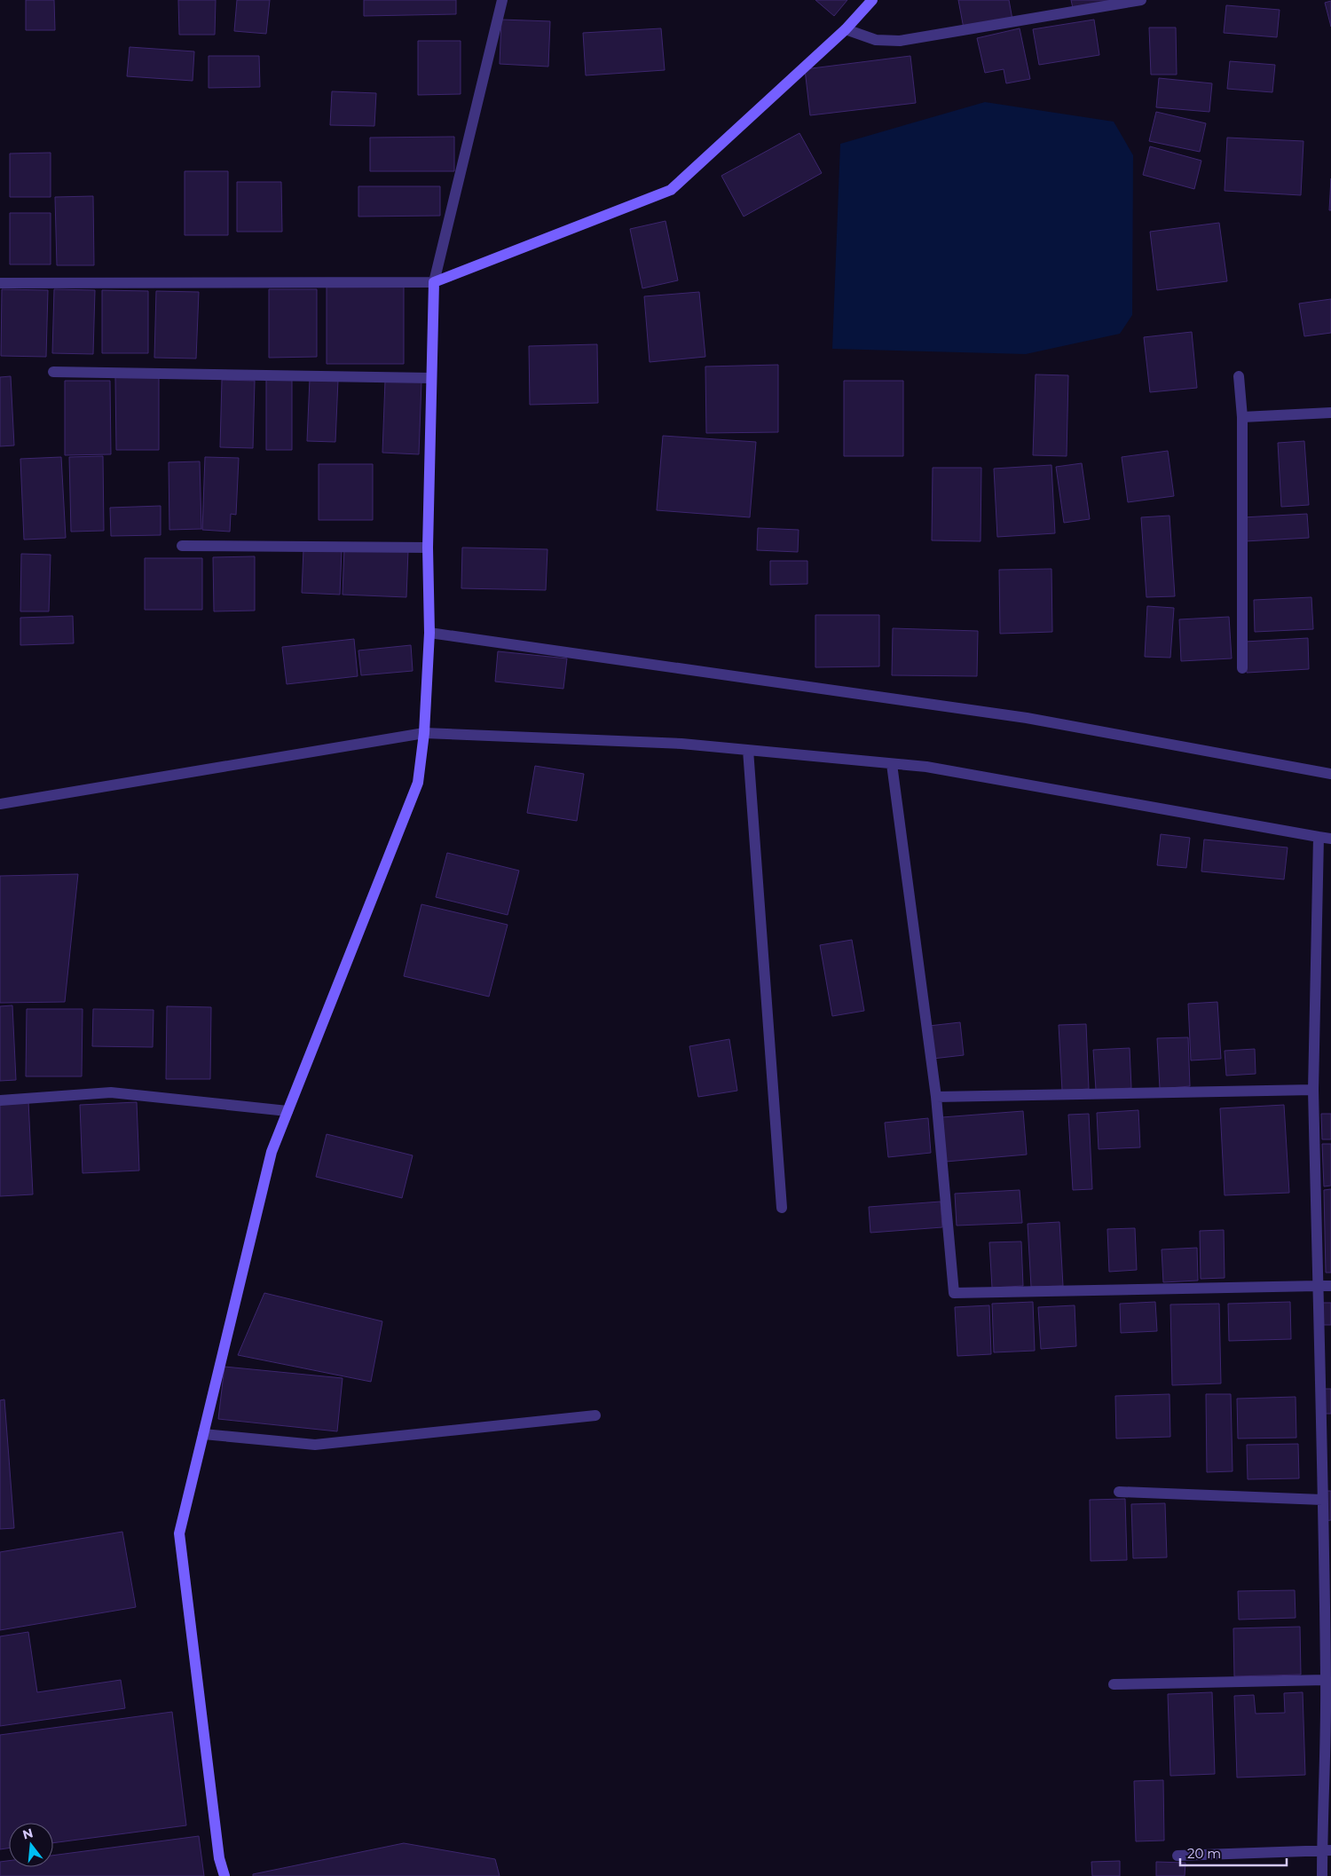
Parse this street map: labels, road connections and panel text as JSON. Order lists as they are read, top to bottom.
{
  "scale_bar": "20 m",
  "north": "top"
}
